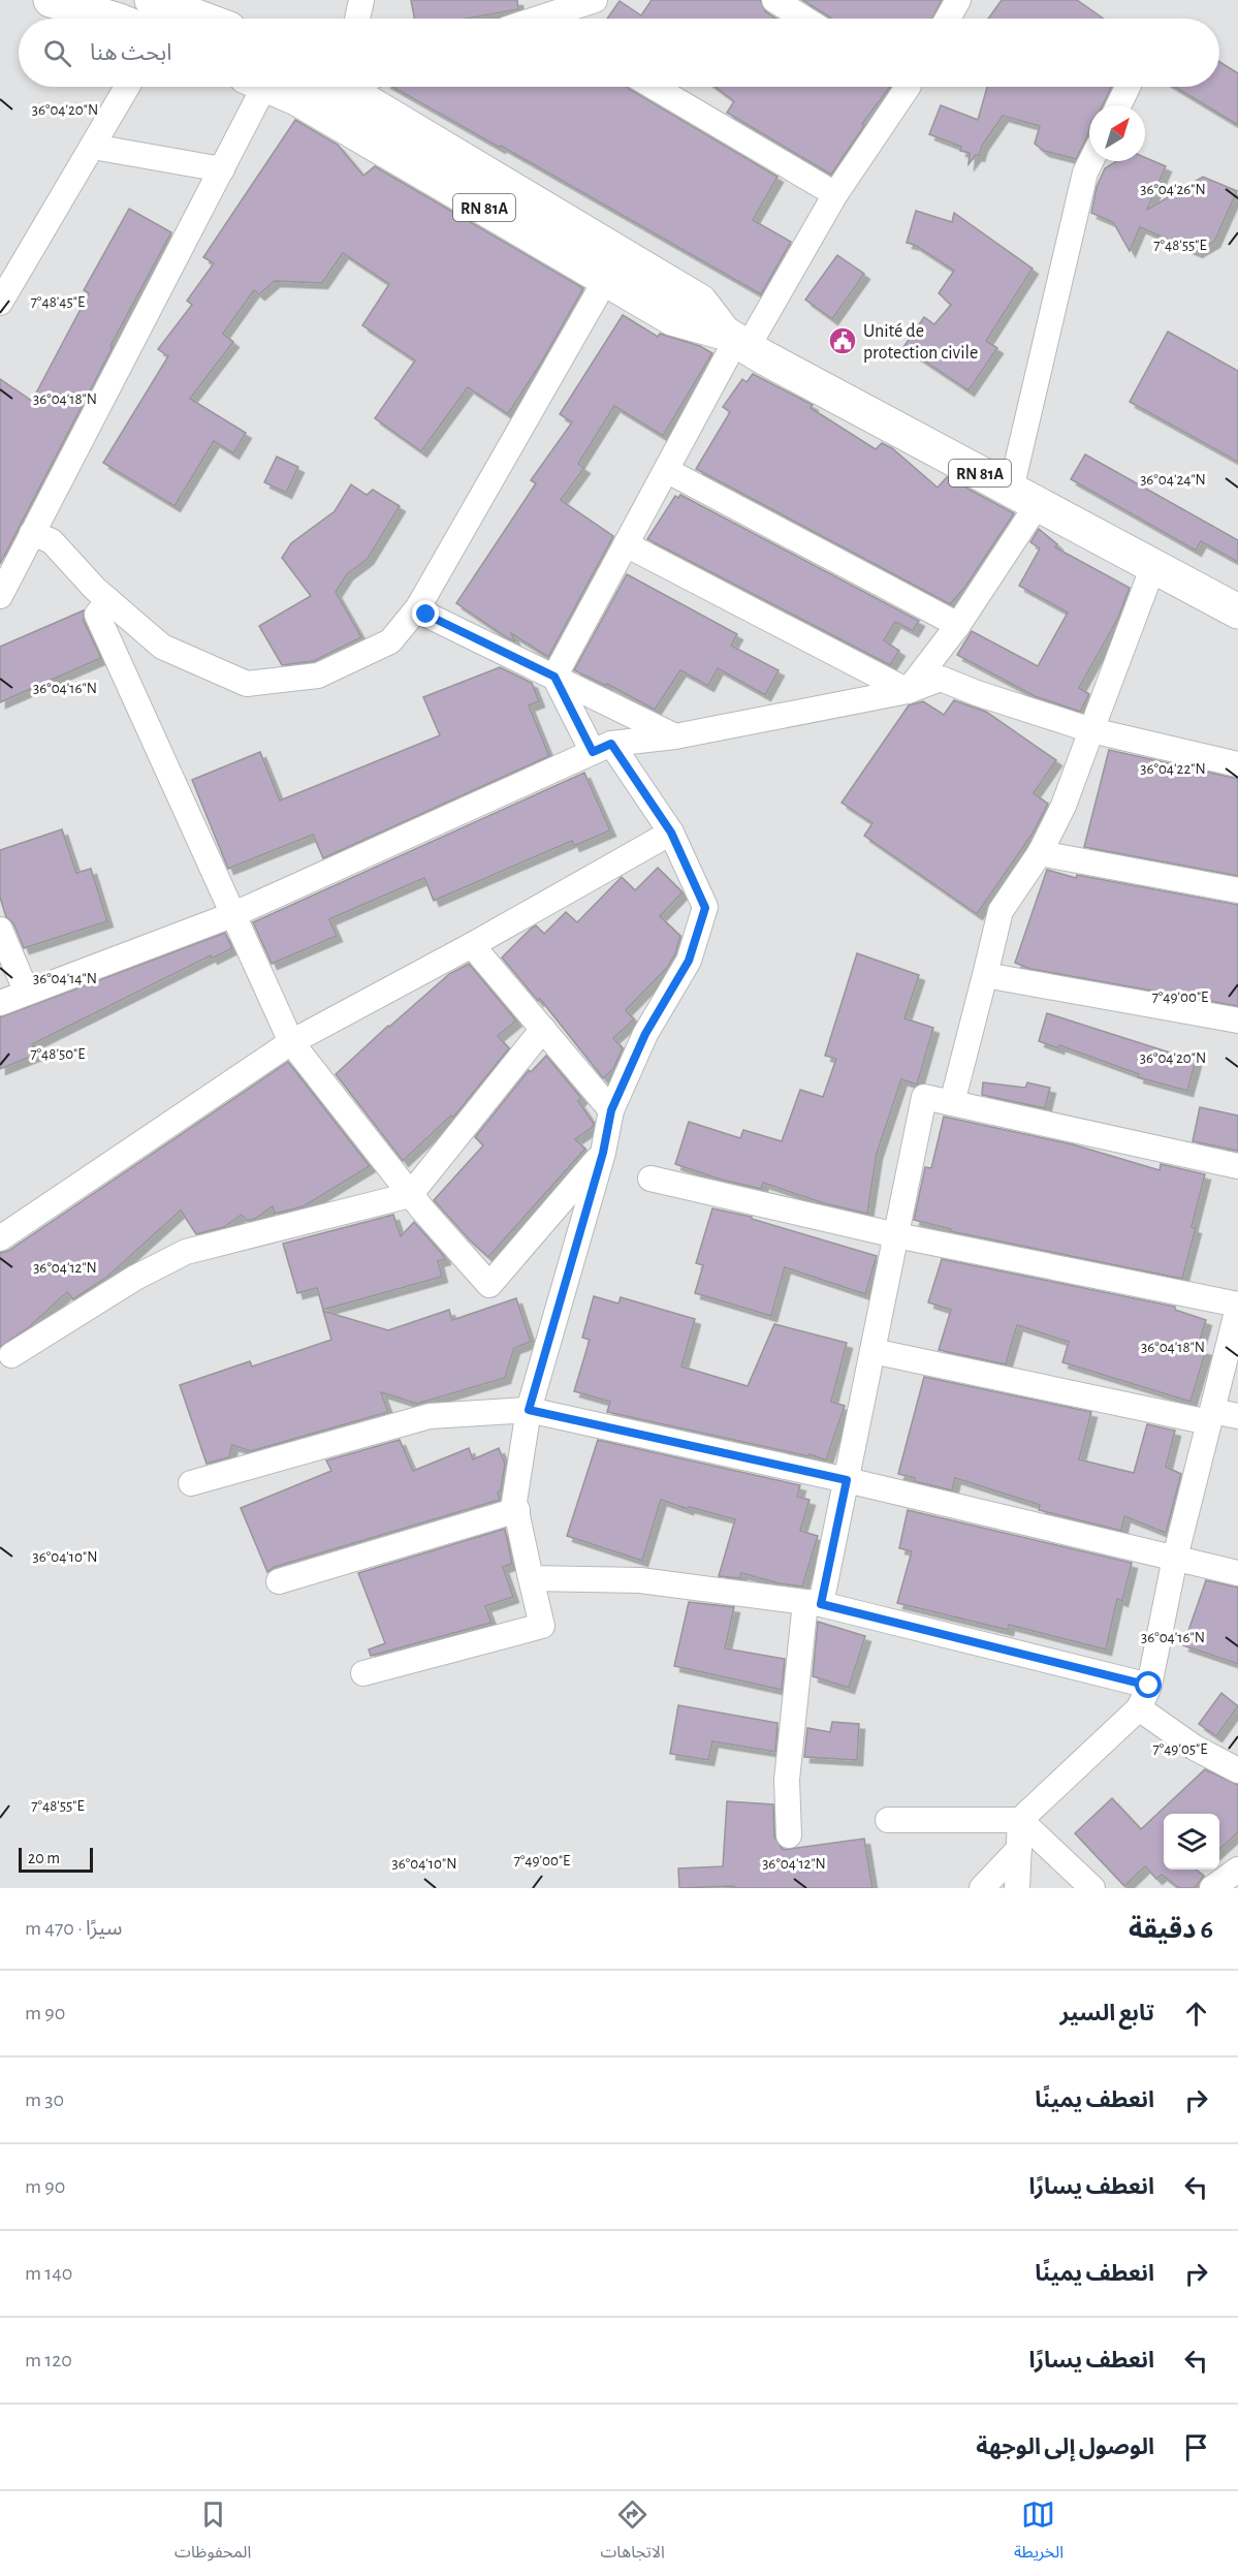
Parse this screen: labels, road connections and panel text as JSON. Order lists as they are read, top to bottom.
{
  "streets": {
    "main road": ["RN 81A"]
  },
  "places": {
    "public building": ["Unité de protection civile"]
  },
  "scale_bar": "20 m",
  "north": "top right",
  "page": {
    "search": "ابحث هنا",
    "scale": "20 m",
    "heading": ["6 دقيقة", "سيرًا · 470 m"],
    "list": [
      ["تابع السير", "90 m"],
      ["انعطف يمينًا", "30 m"],
      ["انعطف يسارًا", "90 m"],
      ["انعطف يمينًا", "140 m"],
      ["انعطف يسارًا", "120 m"],
      "الوصول إلى الوجهة"
    ],
    "nav": ["الخريطة", "الاتجاهات", "المحفوظات"]
  },
  "coordinates": [
    "36°04'20\"N",
    "36°04'26\"N",
    "7°48'55\"E",
    "7°48'45\"E",
    "36°04'18\"N",
    "36°04'24\"N",
    "36°04'16\"N",
    "36°04'22\"N",
    "36°04'14\"N",
    "7°49'00\"E",
    "7°48'50\"E",
    "36°04'12\"N",
    "36°04'10\"N",
    "7°49'05\"E"
  ]
}
